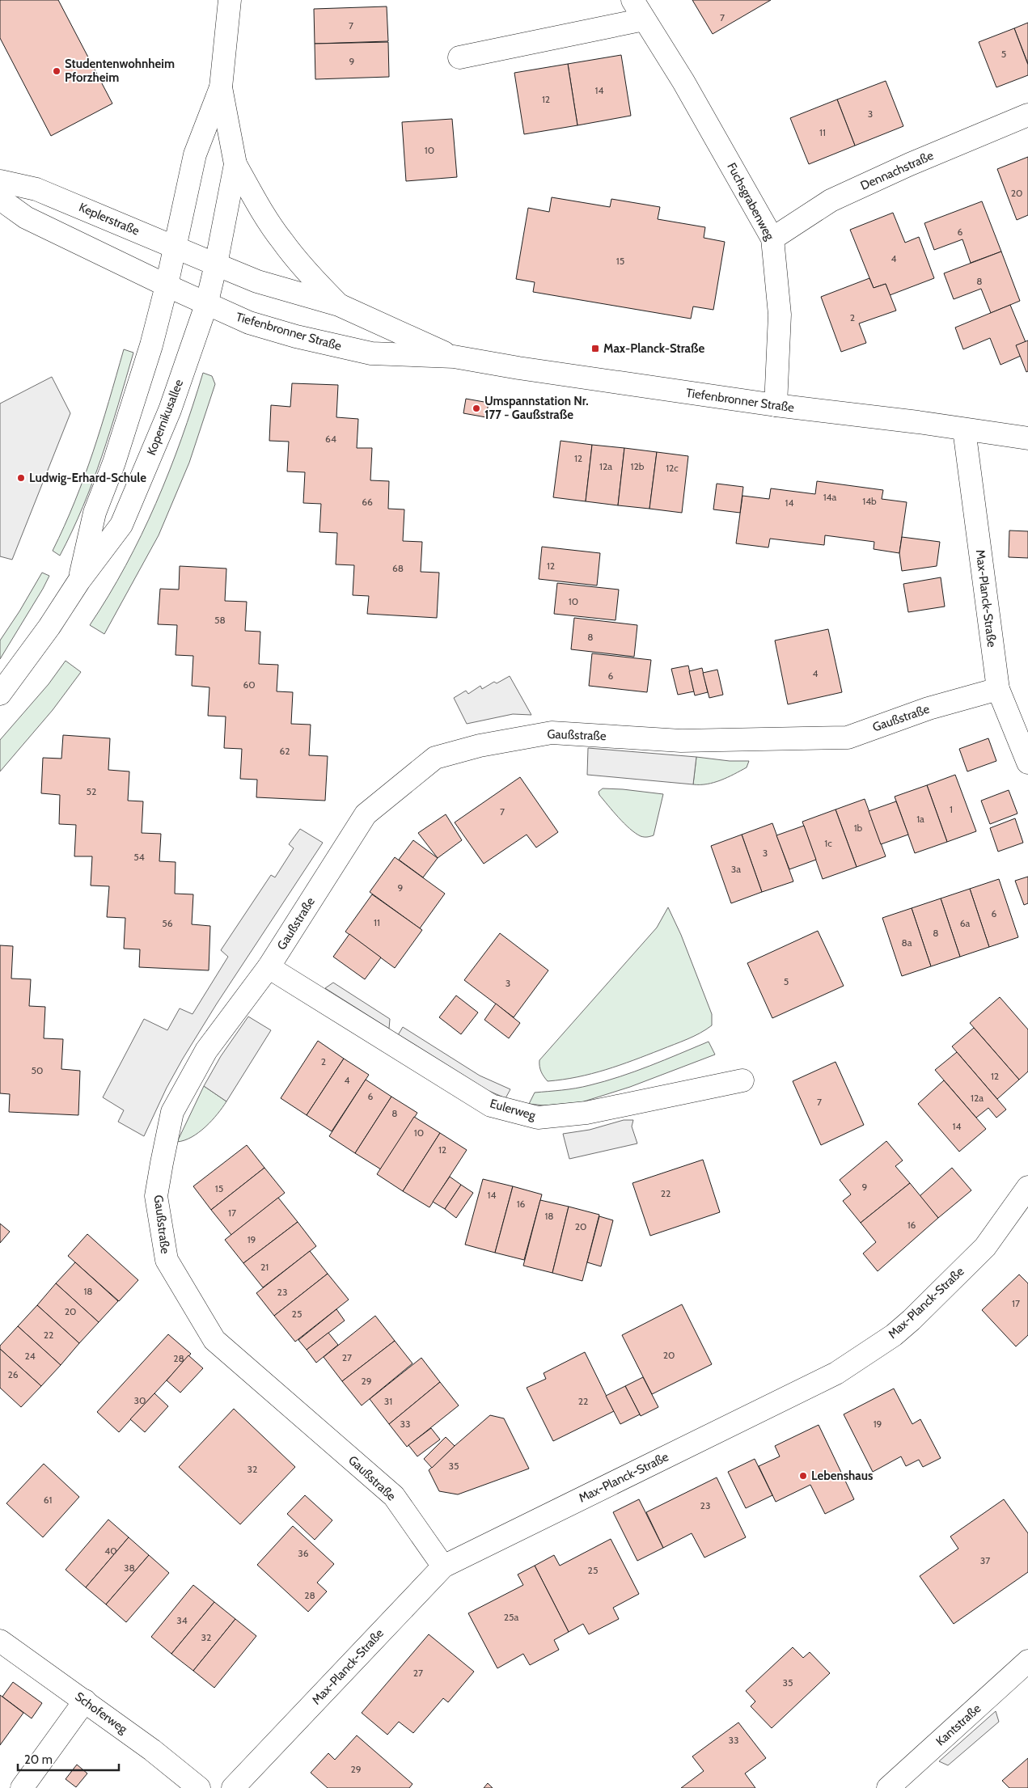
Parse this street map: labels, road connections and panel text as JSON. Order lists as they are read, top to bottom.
{
  "streets": {
    "street": [
      "Dennachstraße",
      "Fuchsgrabenweg",
      "Keplerstraße",
      "Tiefenbronner Straße",
      "Kopernikusallee",
      "Max-Planck-Straße",
      "Gaußstraße",
      "Eulerweg",
      "Schoferweg",
      "Kantstraße"
    ]
  },
  "crossings": [
    ["Dennachstraße", "Fuchsgrabenweg"],
    ["Fuchsgrabenweg", "Tiefenbronner Straße"],
    ["Keplerstraße", "Tiefenbronner Straße"],
    ["Keplerstraße", "Kopernikusallee"],
    ["Tiefenbronner Straße", "Kopernikusallee"],
    ["Tiefenbronner Straße", "Max-Planck-Straße"],
    ["Max-Planck-Straße", "Gaußstraße"],
    ["Gaußstraße", "Eulerweg"]
  ],
  "places": {
    "other": [
      "Studentenwohnheim Pforzheim",
      "Umspannstation Nr. 177 - Gaußstraße",
      "Ludwig-Erhard-Schule",
      "Lebenshaus"
    ],
    "transit": ["Max-Planck-Straße"]
  },
  "house_numbers": [
    "7",
    "7",
    "5",
    "9",
    "14",
    "12",
    "3",
    "11",
    "10",
    "20",
    "6",
    "4",
    "15",
    "8",
    "2",
    "64",
    "12",
    "12a",
    "12b",
    "12c",
    "14a",
    "14b",
    "66",
    "14",
    "12",
    "68",
    "10",
    "58",
    "8",
    "4",
    "6",
    "60",
    "62",
    "52",
    "1",
    "7",
    "1a",
    "1b",
    "1c",
    "3",
    "54",
    "3a",
    "9",
    "6",
    "11",
    "56",
    "6a",
    "8",
    "8a",
    "5",
    "3",
    "2",
    "50",
    "12",
    "4",
    "6",
    "12a",
    "7",
    "8",
    "14",
    "10",
    "12",
    "9",
    "15",
    "22",
    "14",
    "16",
    "17",
    "18",
    "16",
    "20",
    "19",
    "21",
    "18",
    "23",
    "17",
    "20",
    "25",
    "22",
    "20",
    "24",
    "27",
    "28",
    "26",
    "29",
    "30",
    "31",
    "22",
    "33",
    "19",
    "35",
    "32",
    "61",
    "23",
    "40",
    "36",
    "37",
    "38",
    "25",
    "28",
    "25a",
    "34",
    "32",
    "27",
    "35",
    "33",
    "29"
  ],
  "scale_bar": "20 m"
}
